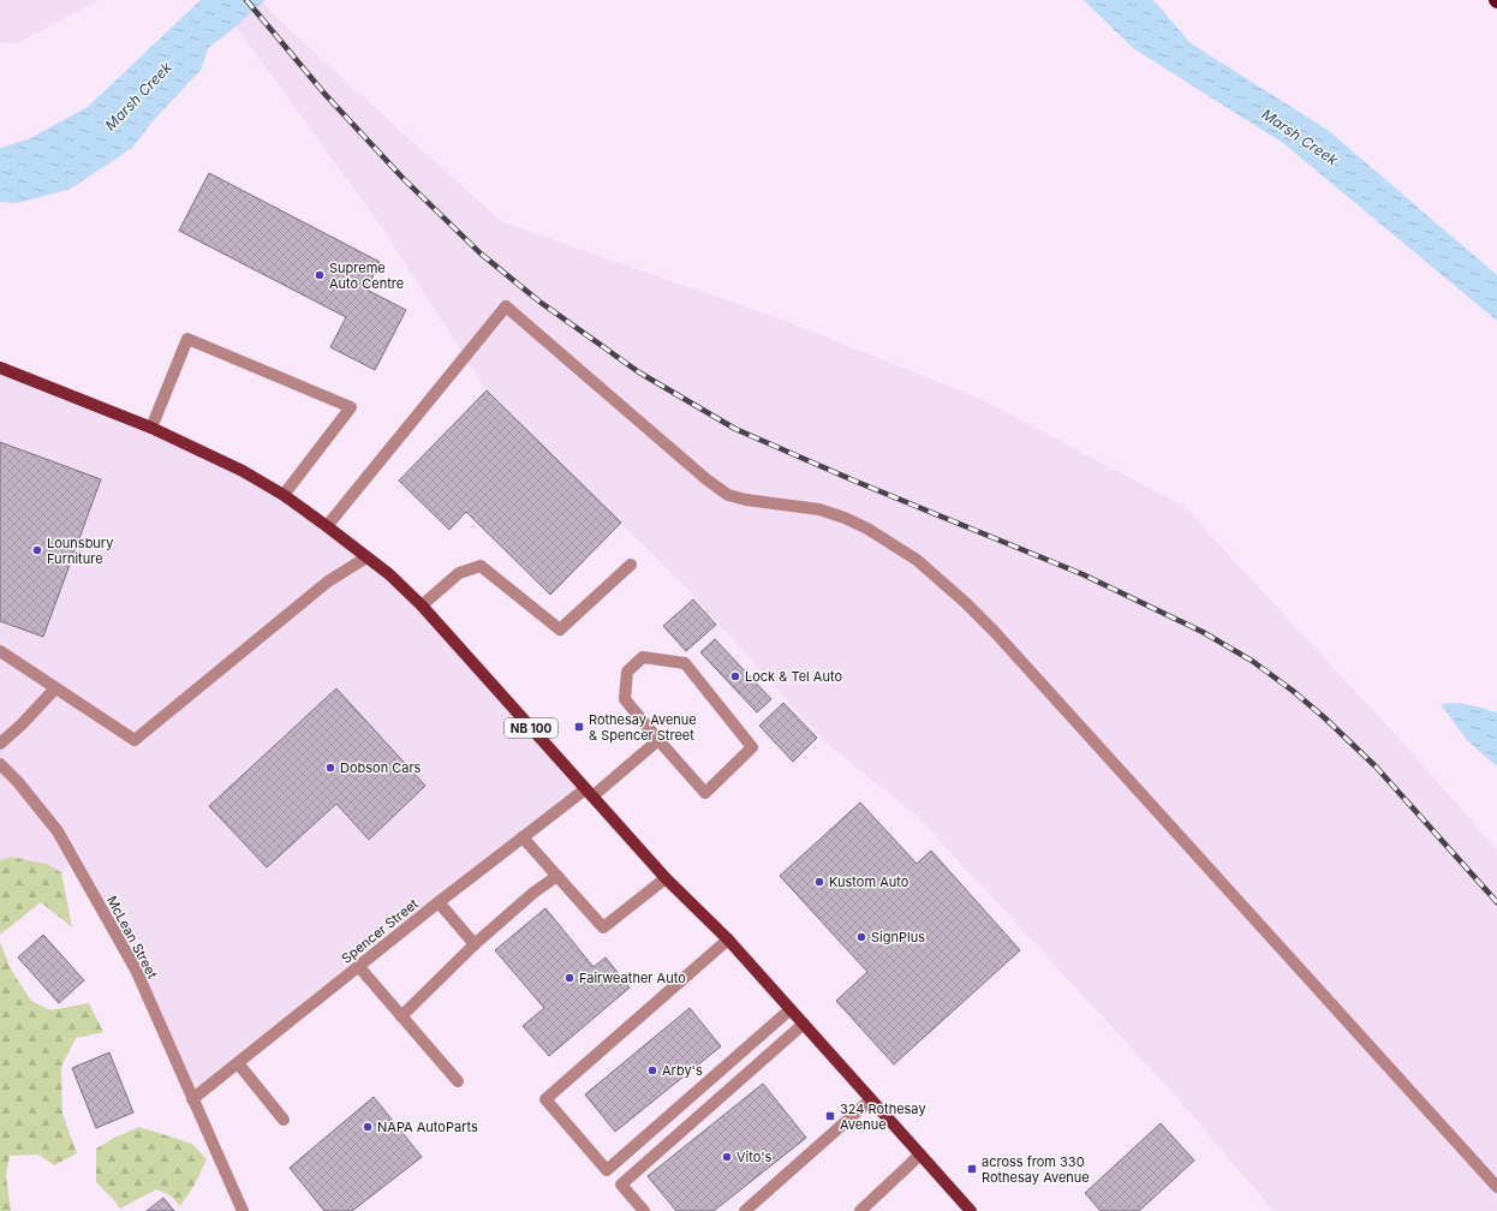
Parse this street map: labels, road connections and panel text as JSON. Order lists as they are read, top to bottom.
{
  "streets": {
    "main road": ["NB 100"],
    "street": ["Spencer Street", "McLean Street"]
  },
  "crossings": [
    ["NB 100", "Spencer Street"],
    ["Spencer Street", "McLean Street"]
  ],
  "water": ["Marsh Creek"],
  "places": {
    "other": [
      "Supreme Auto Centre",
      "Lounsbury Furniture",
      "Lock & Tel Auto",
      "Dobson Cars",
      "Kustom Auto",
      "SignPlus",
      "Fairweather Auto",
      "Arby's",
      "NAPA AutoParts",
      "Vito's"
    ],
    "transit": ["Rothesay Avenue & Spencer Street", "324 Rothesay Avenue", "across from 330 Rothesay Avenue"]
  }
}
